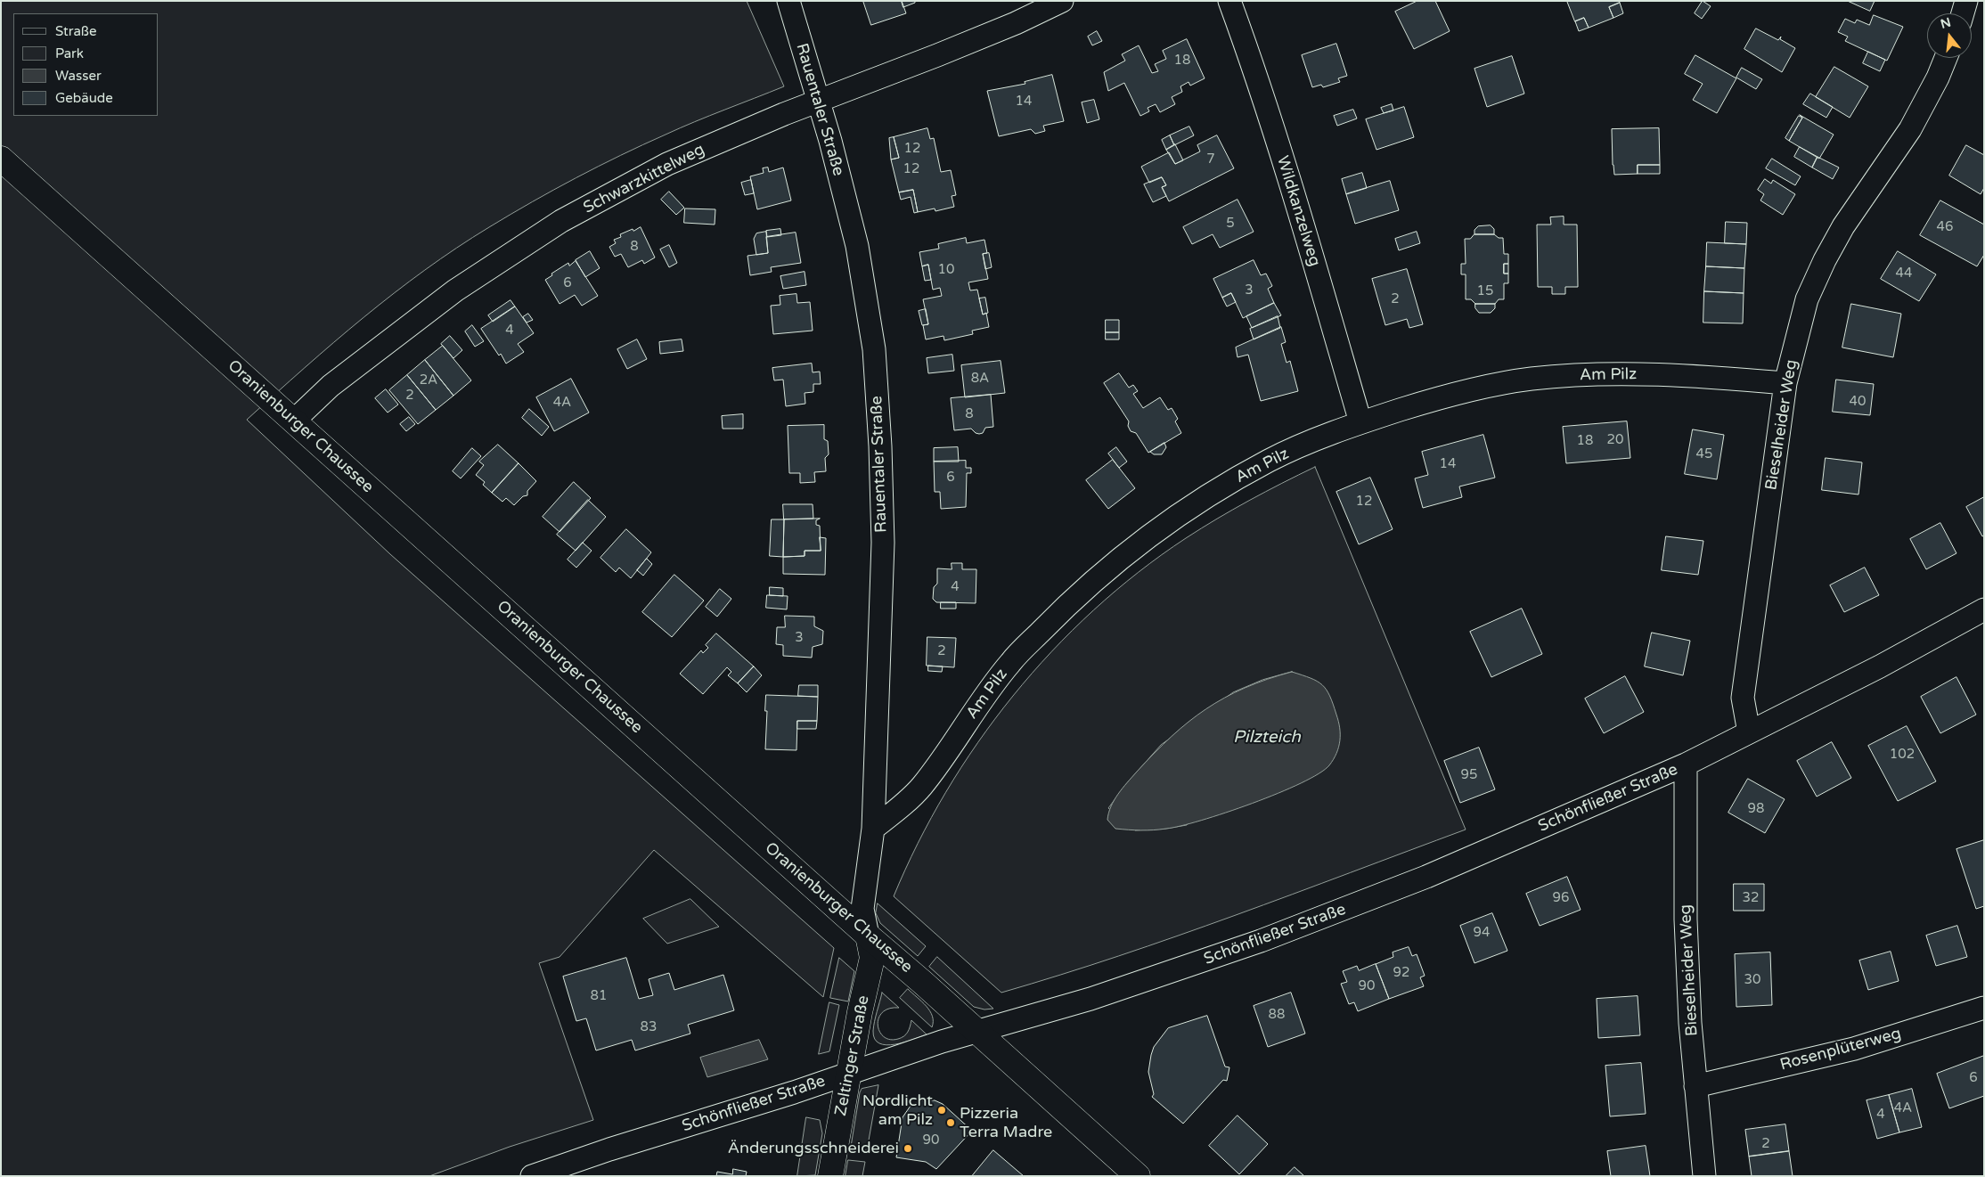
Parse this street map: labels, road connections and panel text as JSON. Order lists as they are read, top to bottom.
{
  "streets": {
    "main road": ["Oranienburger Chaussee", "Zeltinger Straße"],
    "street": [
      "Rauentaler Straße",
      "Schwarzkittelweg",
      "Wildkanzelweg",
      "Am Pilz",
      "Bieselheider Weg",
      "Schönfließer Straße",
      "Rosenplüterweg"
    ]
  },
  "crossings": [
    ["Rauentaler Straße", "Schwarzkittelweg"],
    ["Rauentaler Straße", "Am Pilz"],
    ["Rauentaler Straße", "Oranienburger Chaussee"],
    ["Rauentaler Straße", "Zeltinger Straße"],
    ["Schwarzkittelweg", "Oranienburger Chaussee"],
    ["Wildkanzelweg", "Am Pilz"],
    ["Am Pilz", "Bieselheider Weg"],
    ["Bieselheider Weg", "Schönfließer Straße"],
    ["Bieselheider Weg", "Rosenplüterweg"],
    ["Oranienburger Chaussee", "Schönfließer Straße"],
    ["Oranienburger Chaussee", "Zeltinger Straße"],
    ["Schönfließer Straße", "Zeltinger Straße"]
  ],
  "water": ["Pilzteich"],
  "places": ["Nordlicht am Pilz", "Pizzeria Terra Madre", "Änderungsschneiderei"],
  "house_numbers": [
    "18",
    "14",
    "12",
    "7",
    "12",
    "5",
    "46",
    "8",
    "10",
    "44",
    "6",
    "3",
    "15",
    "2",
    "4",
    "8A",
    "2A",
    "2",
    "40",
    "4A",
    "8",
    "20",
    "18",
    "45",
    "14",
    "6",
    "12",
    "4",
    "3",
    "2",
    "102",
    "95",
    "98",
    "96",
    "32",
    "94",
    "92",
    "30",
    "90",
    "81",
    "88",
    "83",
    "6",
    "4A",
    "4",
    "90",
    "2"
  ],
  "legend": [
    "Straße",
    "Park",
    "Wasser",
    "Gebäude"
  ],
  "north": "top"
}
